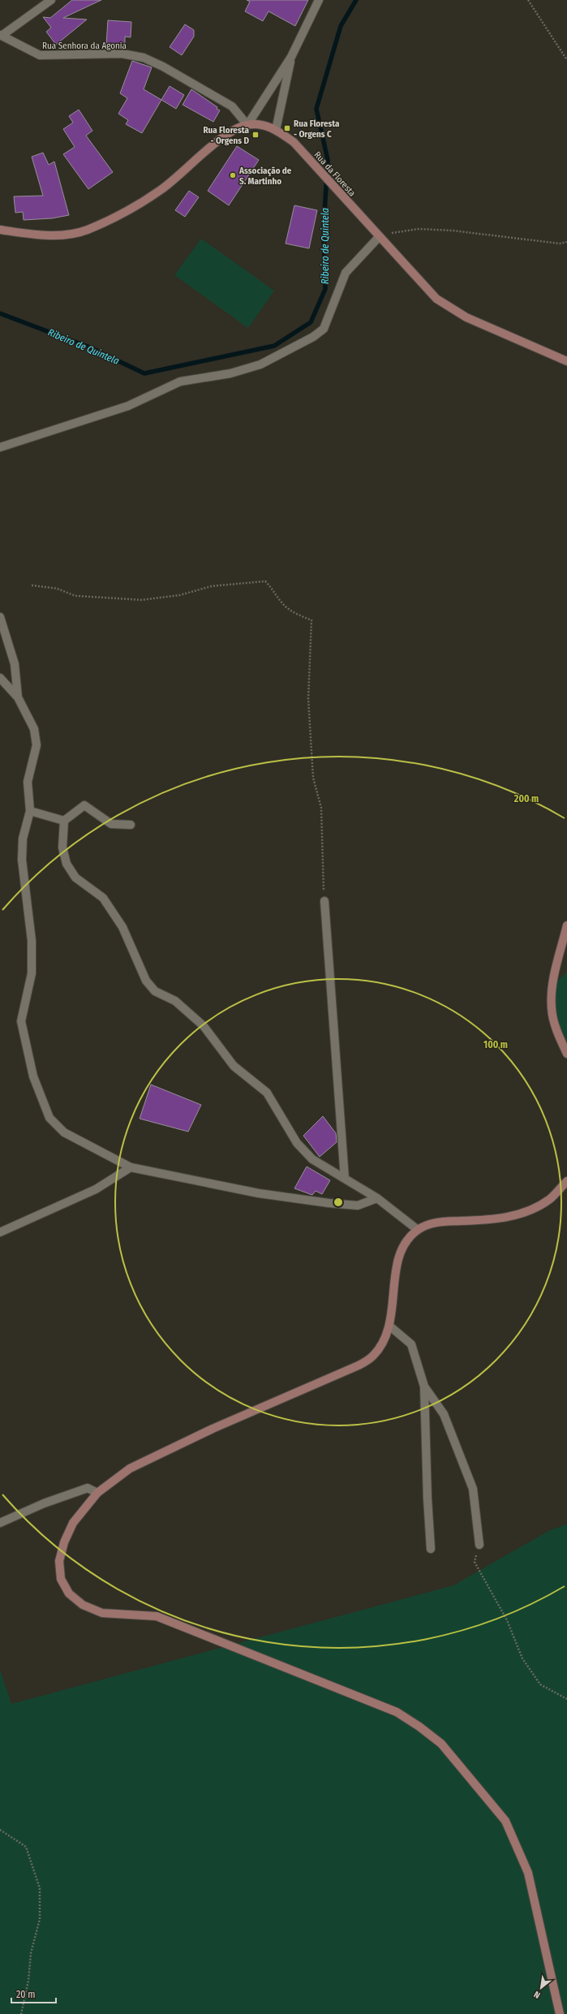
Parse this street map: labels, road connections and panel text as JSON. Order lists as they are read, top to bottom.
{
  "streets": {
    "street": ["Rua Senhora da Agonia", "Rua da Floresta"]
  },
  "crossings": [
    ["Rua Senhora da Agonia", "Rua da Floresta"]
  ],
  "water": ["Ribeiro de Quintela"],
  "places": {
    "transit": ["Rua Floresta - Orgens C", "Rua Floresta - Orgens D"],
    "other": ["Associação de S. Martinho"]
  },
  "scale_bar": "20 m",
  "north": "bottom left",
  "rings": ["200 m", "100 m"]
}
